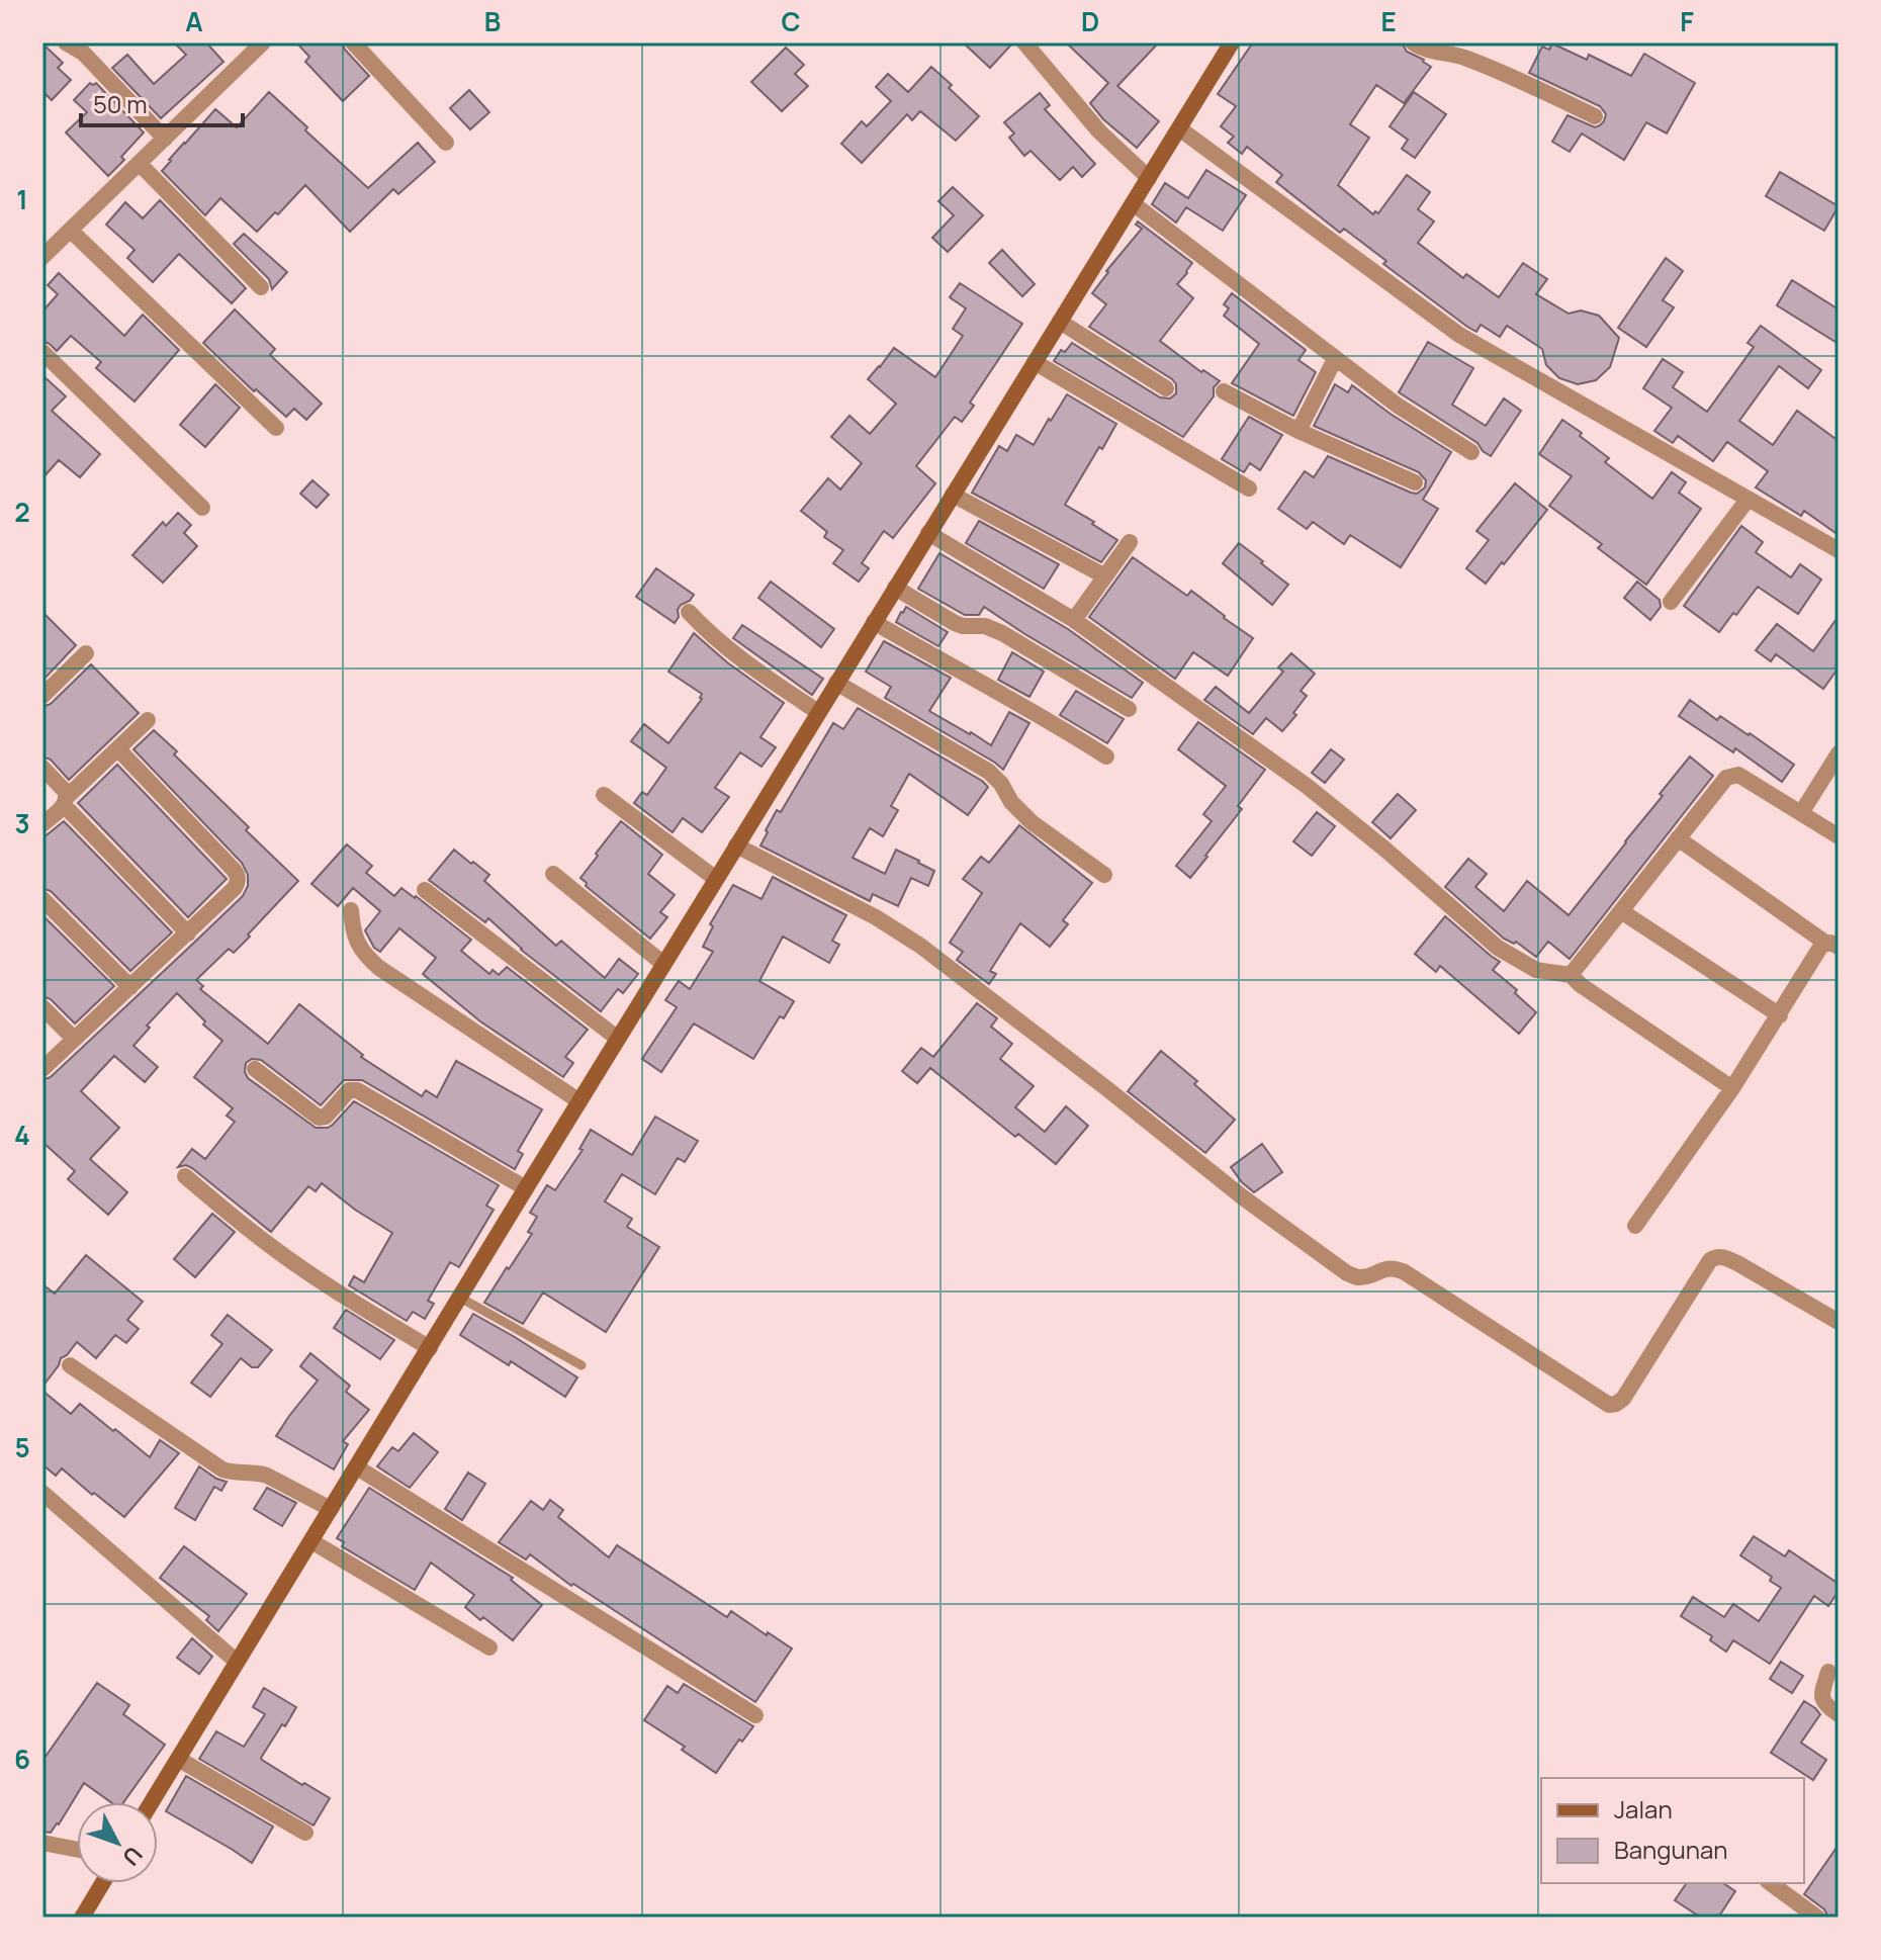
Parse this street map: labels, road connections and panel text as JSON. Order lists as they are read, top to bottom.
{
  "legend": ["Jalan", "Bangunan"],
  "scale_bar": "50 m",
  "north": "bottom right",
  "grid": {
    "columns": [
      "A",
      "B",
      "C",
      "D",
      "E",
      "F"
    ],
    "rows": [
      "1",
      "2",
      "3",
      "4",
      "5",
      "6"
    ]
  }
}
